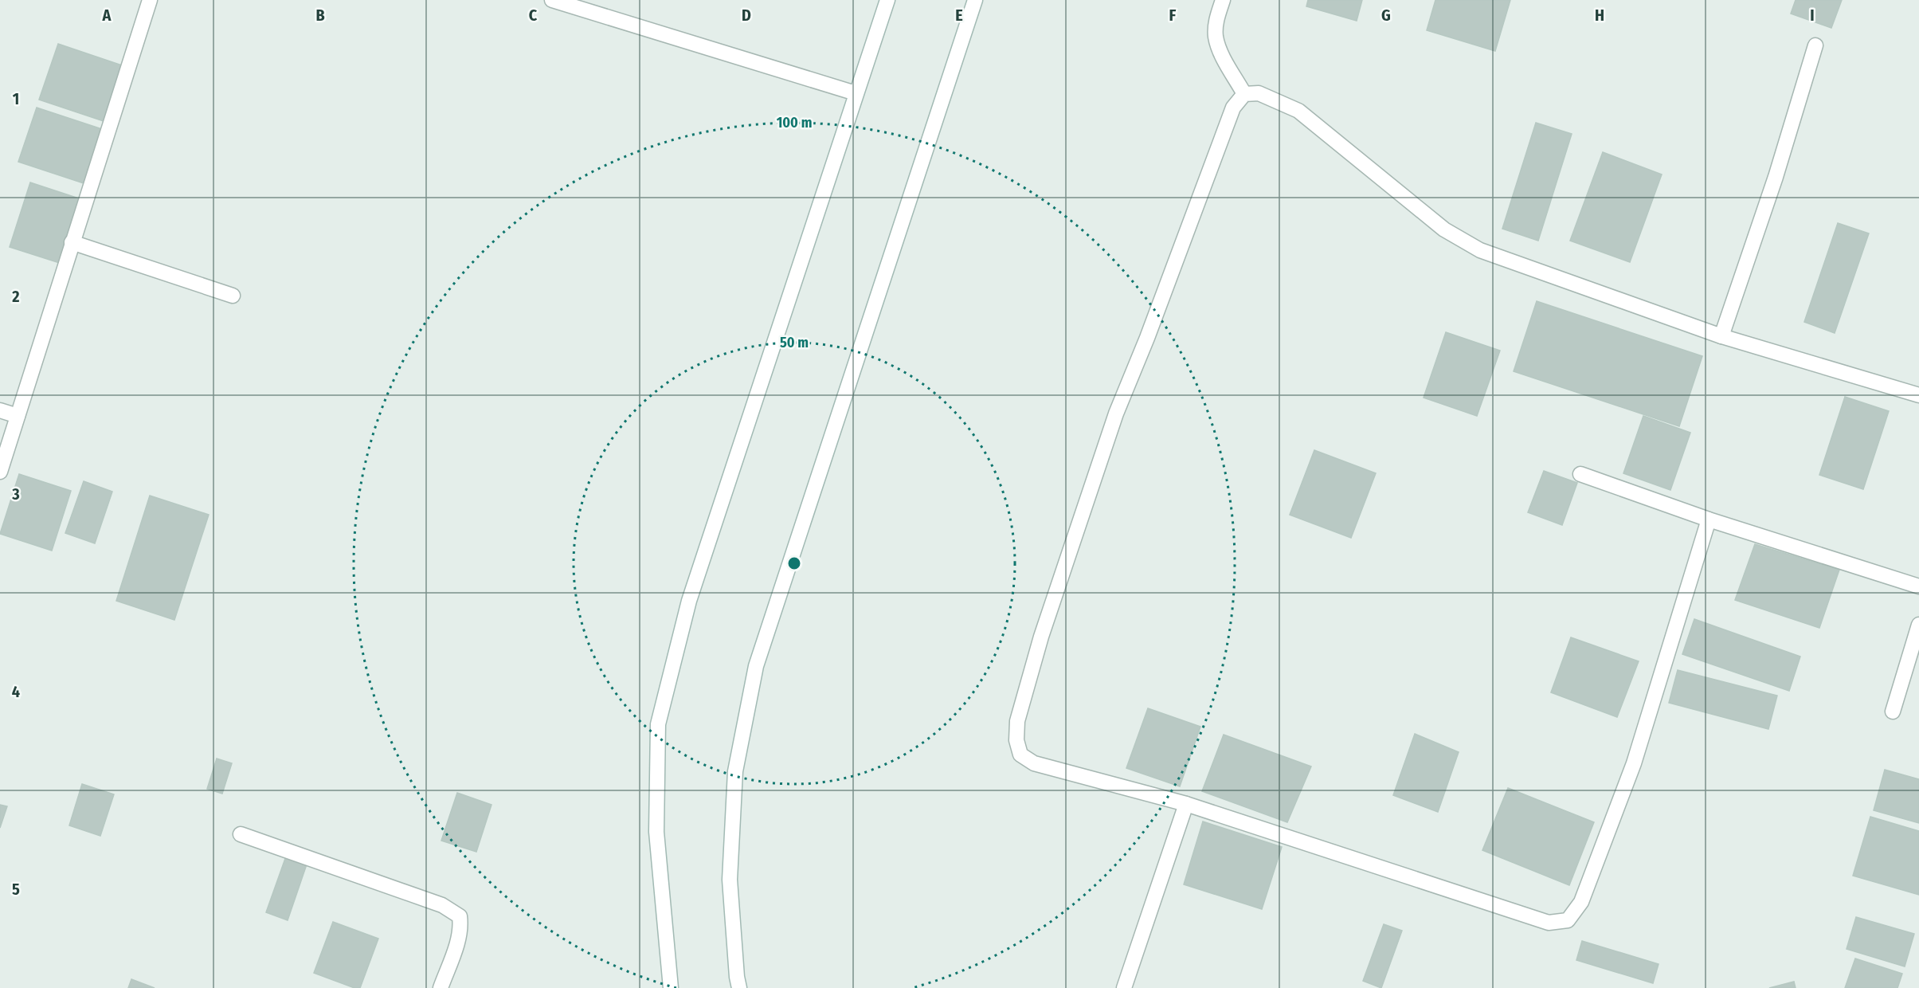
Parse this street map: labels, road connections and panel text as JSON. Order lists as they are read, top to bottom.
{
  "grid": {
    "columns": [
      "A",
      "B",
      "C",
      "D",
      "E",
      "F",
      "G",
      "H",
      "I"
    ],
    "rows": [
      "1",
      "2",
      "3",
      "4",
      "5"
    ]
  },
  "rings": ["100 m", "50 m"]
}
